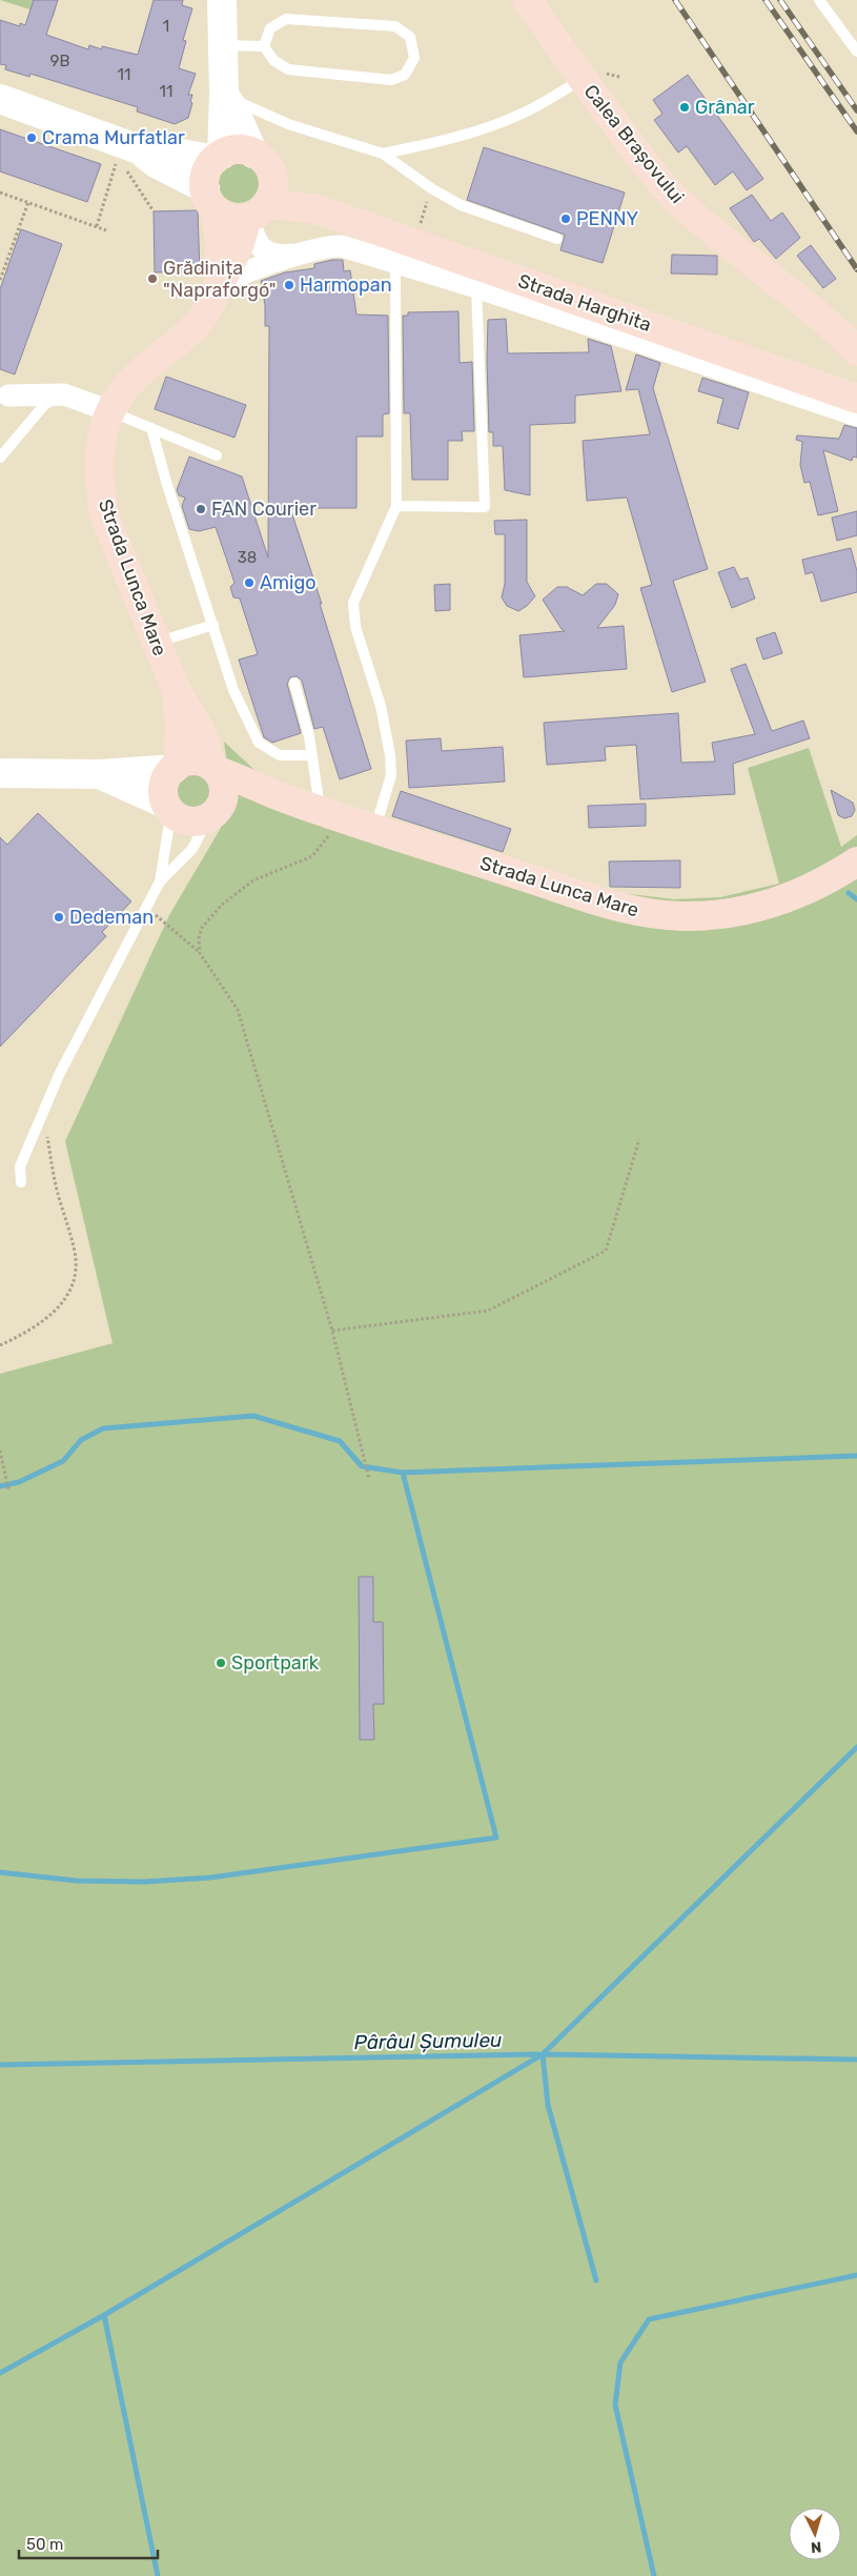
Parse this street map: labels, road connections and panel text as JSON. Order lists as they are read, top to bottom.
{
  "streets": {
    "main road": ["Calea Brașovului", "Strada Harghita", "Strada Lunca Mare"]
  },
  "crossings": [
    ["Strada Harghita", "Strada Lunca Mare"]
  ],
  "water": ["Pârâul Șumuleu"],
  "places": [
    "Grânar",
    "Crama Murfatlar",
    "PENNY",
    "Grădinița \"Napraforgó\"",
    "Harmopan",
    "FAN Courier",
    "Amigo",
    "Dedeman",
    "Sportpark"
  ],
  "house_numbers": [
    "1",
    "9B",
    "11",
    "11",
    "38"
  ],
  "scale_bar": "50 m",
  "north": "bottom"
}
